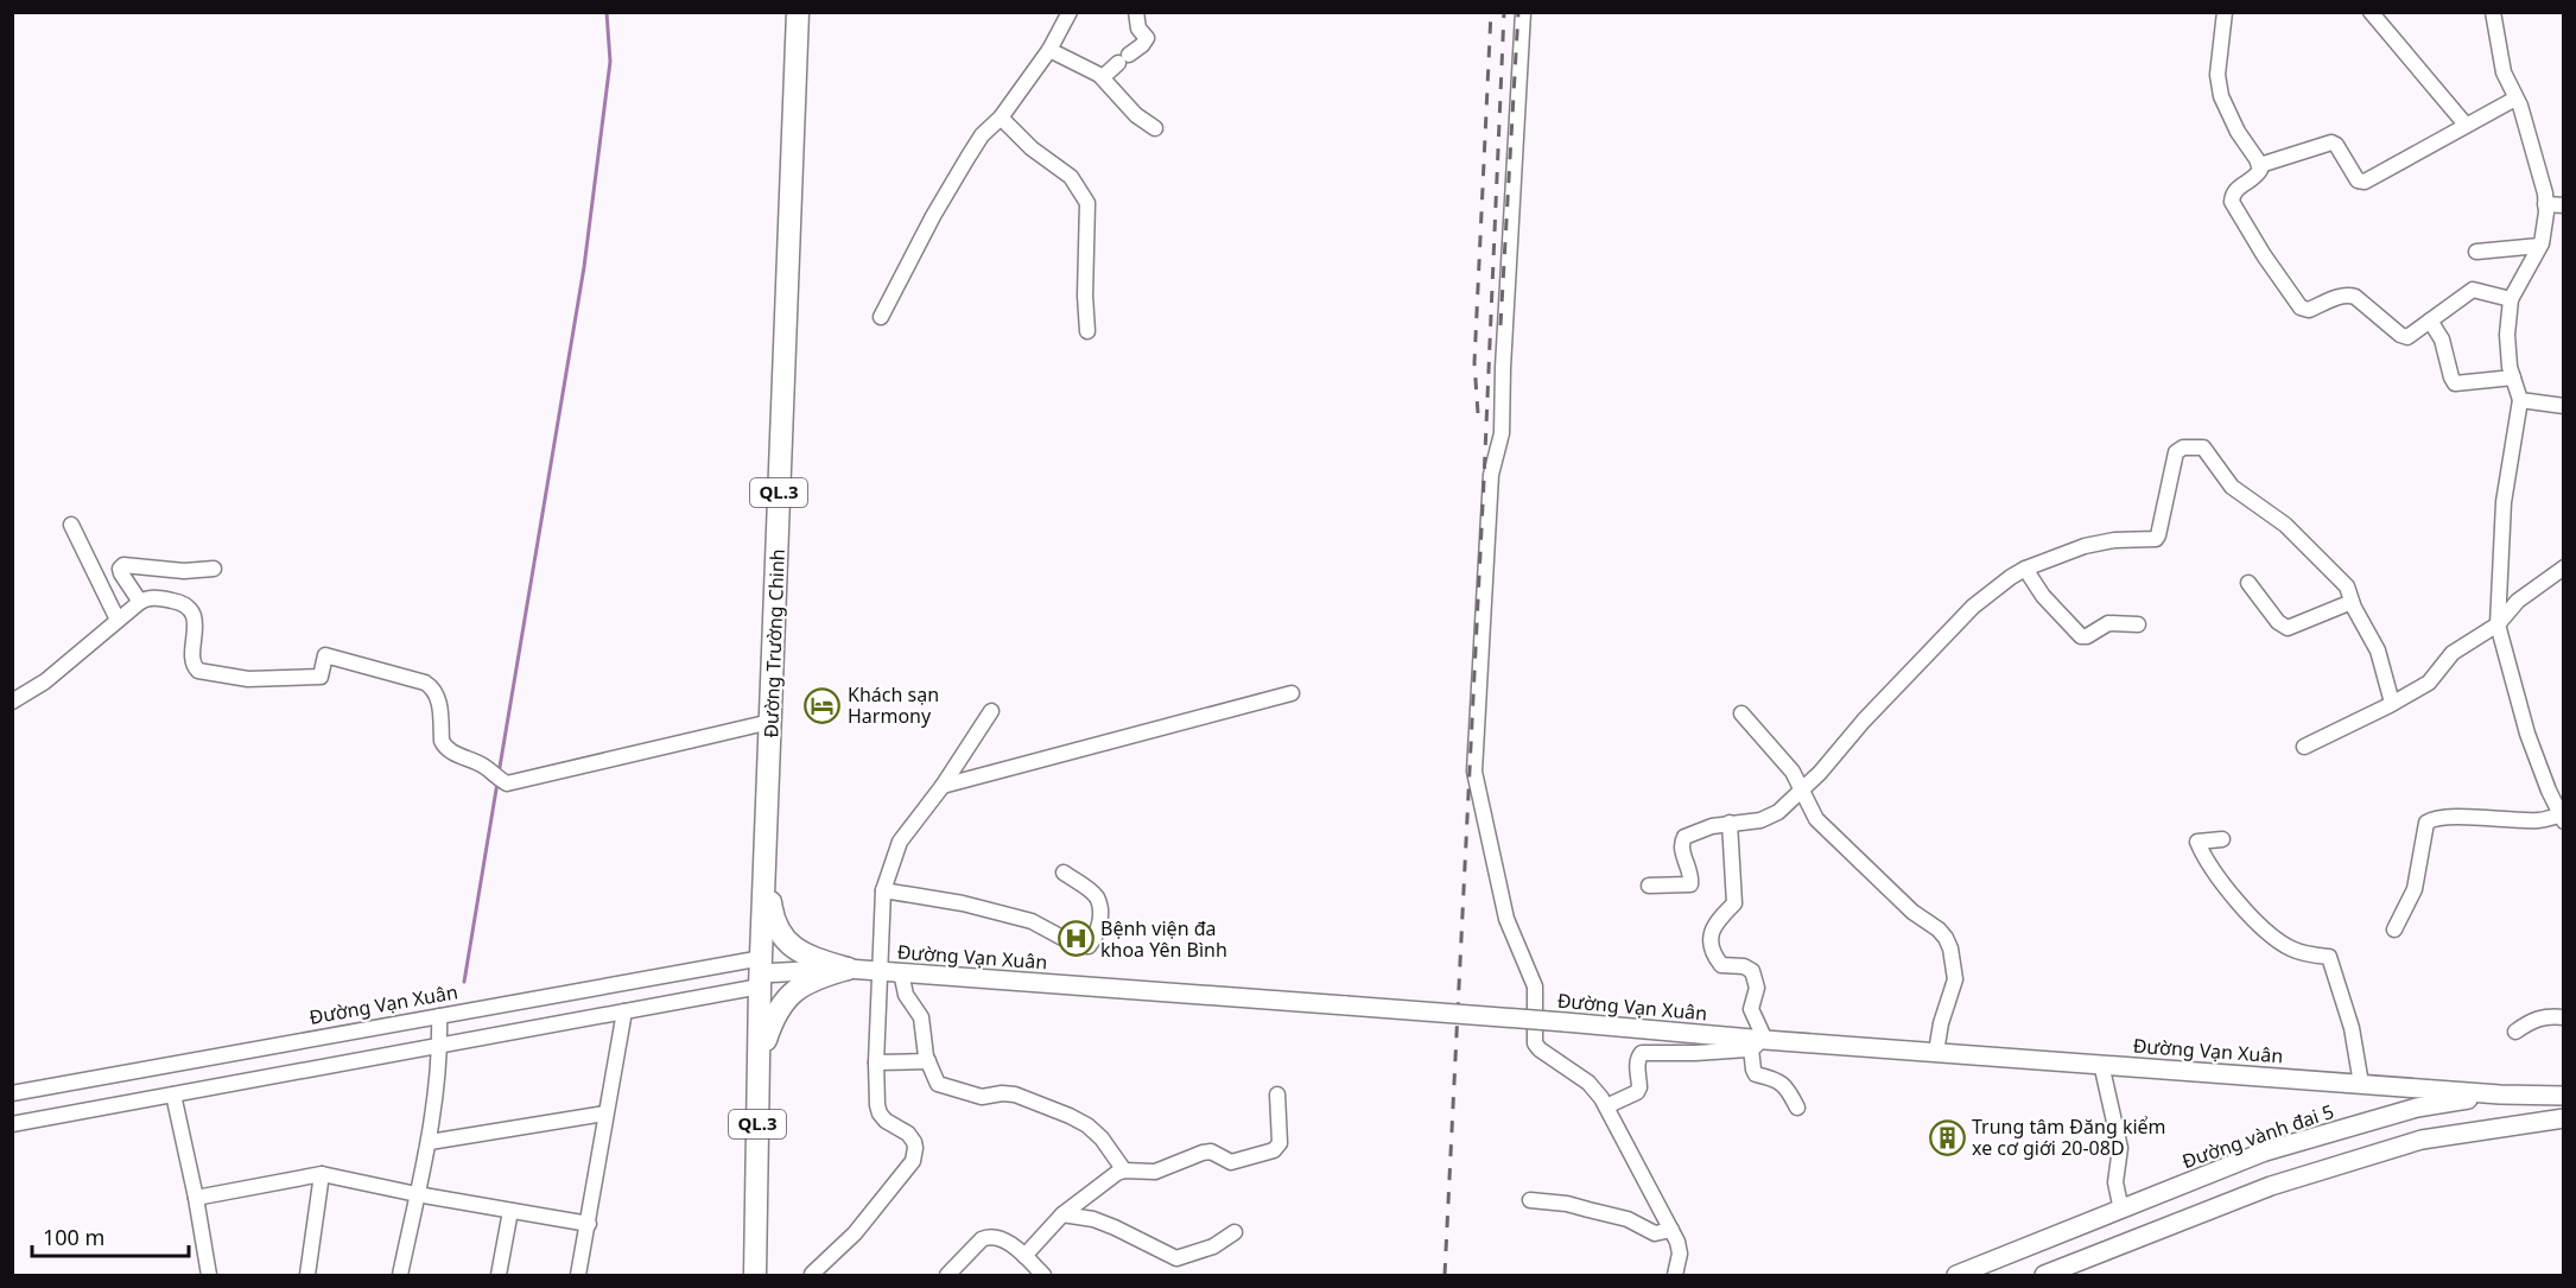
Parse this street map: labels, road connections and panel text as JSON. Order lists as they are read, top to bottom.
{
  "streets": {
    "highway": ["QL.3", "Đường Trường Chinh"],
    "main road": ["Đường Vạn Xuân", "Đường vành đai 5"]
  },
  "crossings": [
    ["Đường Trường Chinh", "Đường Vạn Xuân"],
    ["Đường Vạn Xuân", "Đường vành đai 5"]
  ],
  "places": {
    "hotel": ["Khách sạn Harmony"],
    "hospital": ["Bệnh viện đa khoa Yên Bình"],
    "building": ["Trung tâm Đăng kiểm xe cơ giới 20-08D"]
  },
  "scale_bar": "100 m"
}
